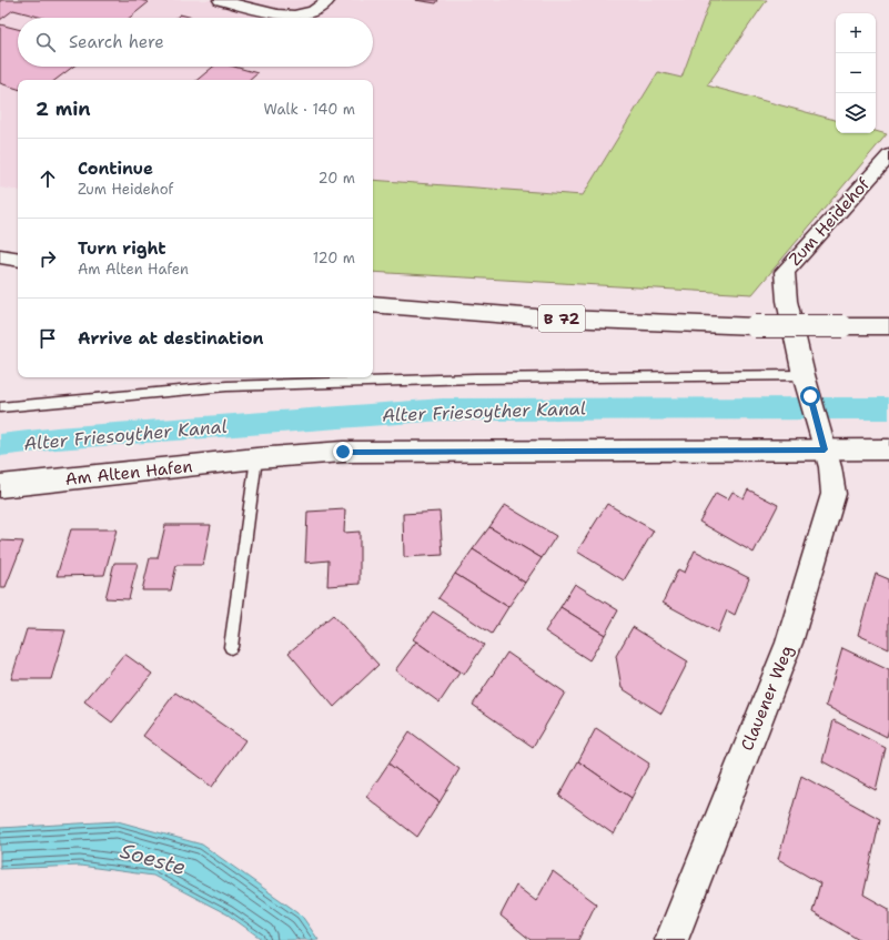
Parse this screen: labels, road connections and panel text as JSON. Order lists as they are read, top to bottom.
{
  "streets": {
    "main road": ["B 72", "Am Alten Hafen"],
    "street": ["Zum Heidehof", "Clauener Weg"]
  },
  "crossings": [
    ["Zum Heidehof", "Am Alten Hafen"],
    ["Zum Heidehof", "Clauener Weg"],
    ["Am Alten Hafen", "Clauener Weg"]
  ],
  "water": ["Alter Friesoyther Kanal", "Soeste"],
  "page": {
    "map_buttons": ["+", "−"],
    "search": "Search here",
    "heading": ["2 min", "Walk · 140 m"],
    "list": [
      ["Continue", "Zum Heidehof", "20 m"],
      ["Turn right", "Am Alten Hafen", "120 m"],
      "Arrive at destination"
    ]
  }
}
